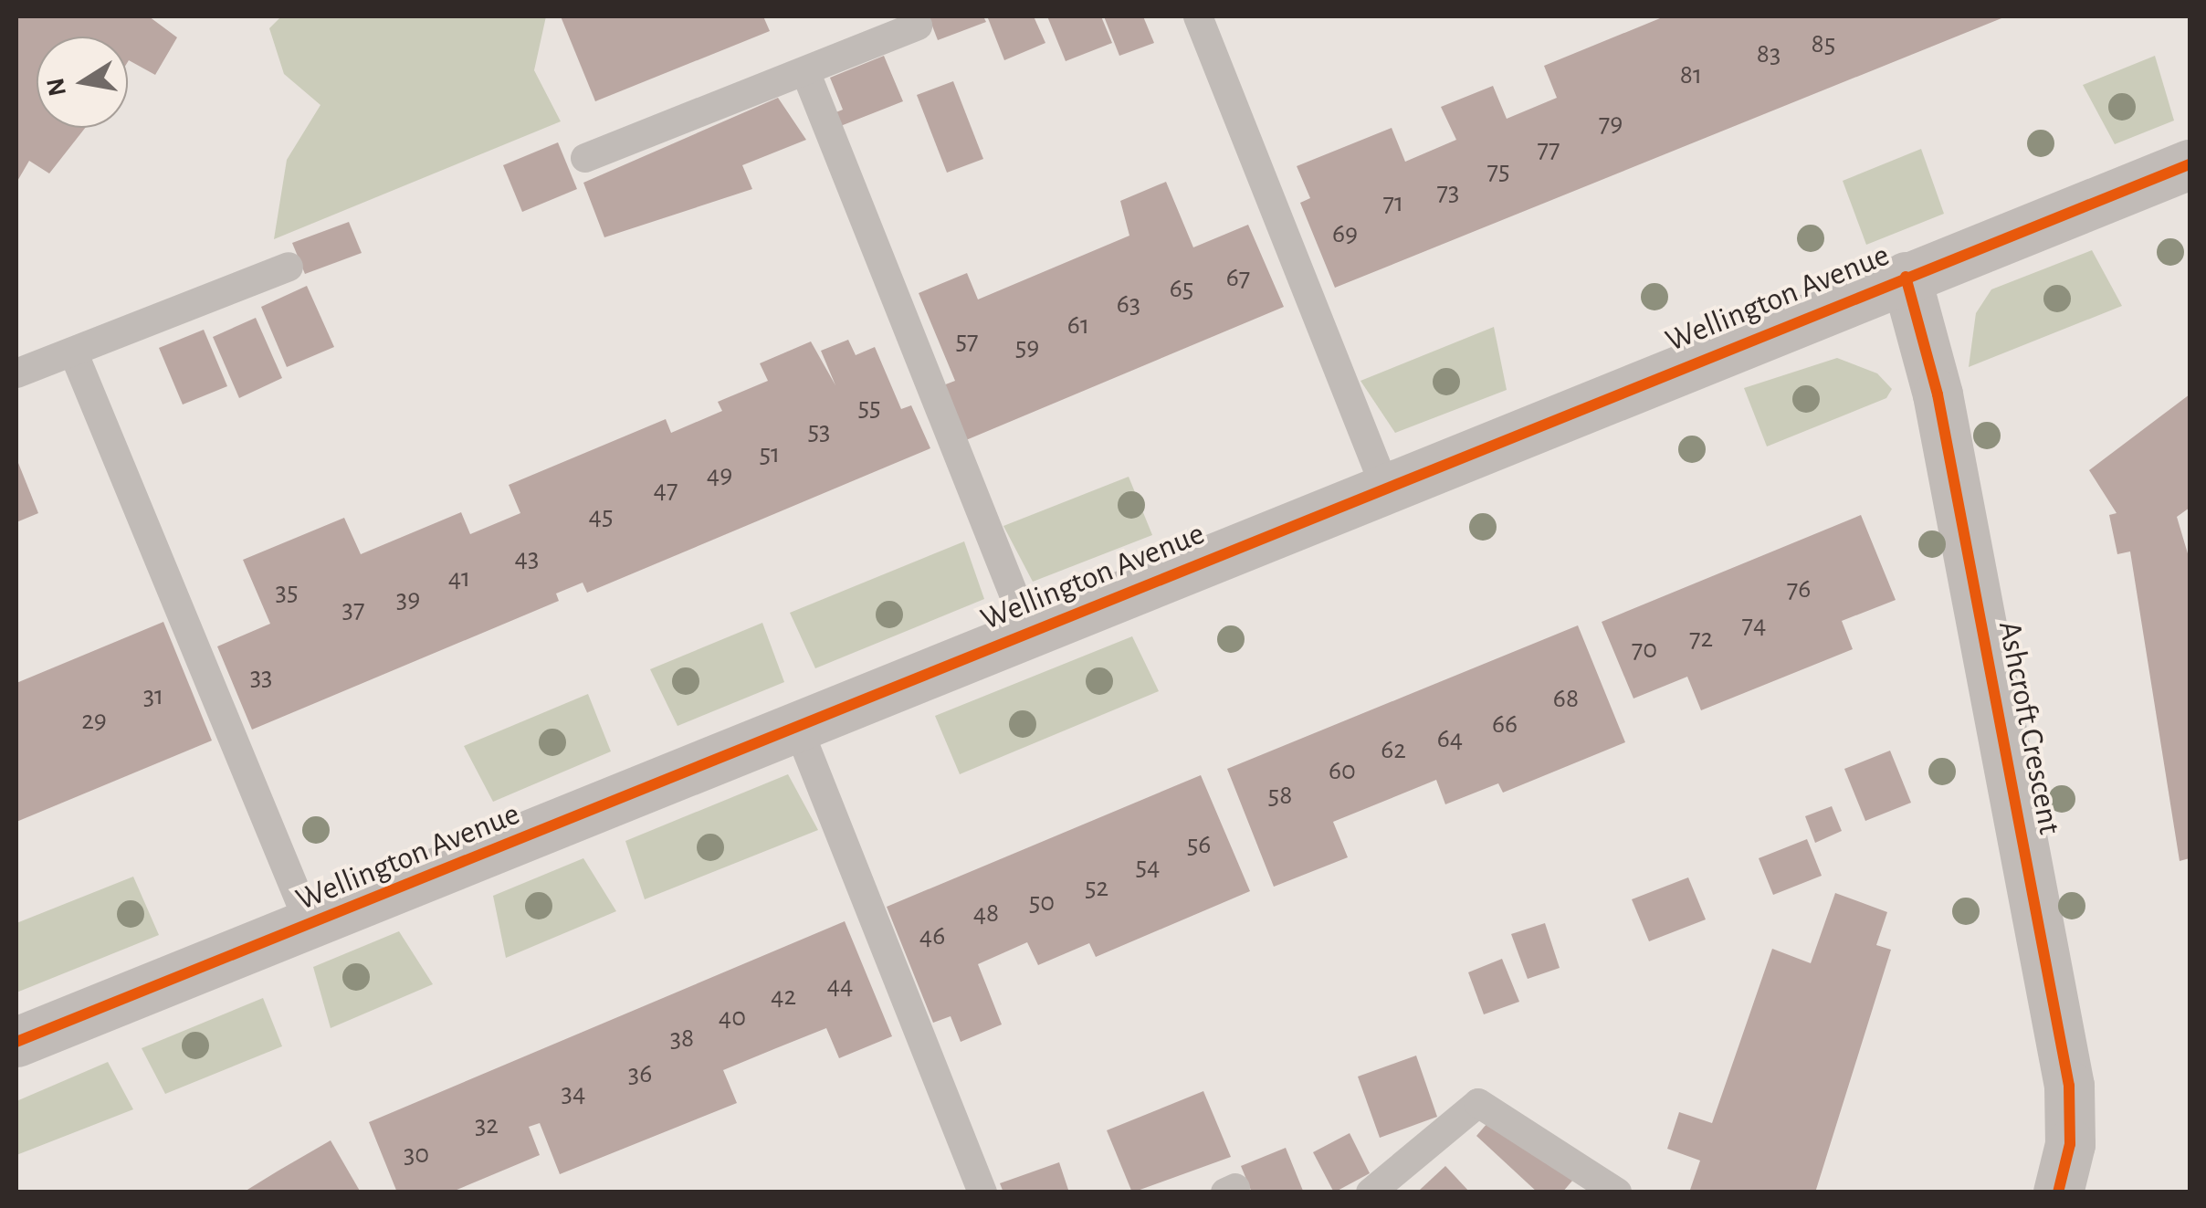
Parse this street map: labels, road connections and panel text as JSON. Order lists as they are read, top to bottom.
{
  "streets": {
    "street": ["Wellington Avenue", "Ashcroft Crescent"]
  },
  "crossings": [
    ["Wellington Avenue", "Ashcroft Crescent"]
  ],
  "house_numbers": [
    "85",
    "83",
    "81",
    "79",
    "77",
    "75",
    "73",
    "71",
    "69",
    "67",
    "65",
    "63",
    "61",
    "57",
    "59",
    "55",
    "53",
    "51",
    "49",
    "47",
    "45",
    "43",
    "41",
    "76",
    "35",
    "39",
    "37",
    "74",
    "72",
    "70",
    "33",
    "31",
    "68",
    "29",
    "66",
    "64",
    "62",
    "60",
    "58",
    "56",
    "54",
    "52",
    "50",
    "48",
    "46",
    "44",
    "42",
    "40",
    "38",
    "36",
    "34",
    "32",
    "30"
  ],
  "north": "left"
}
